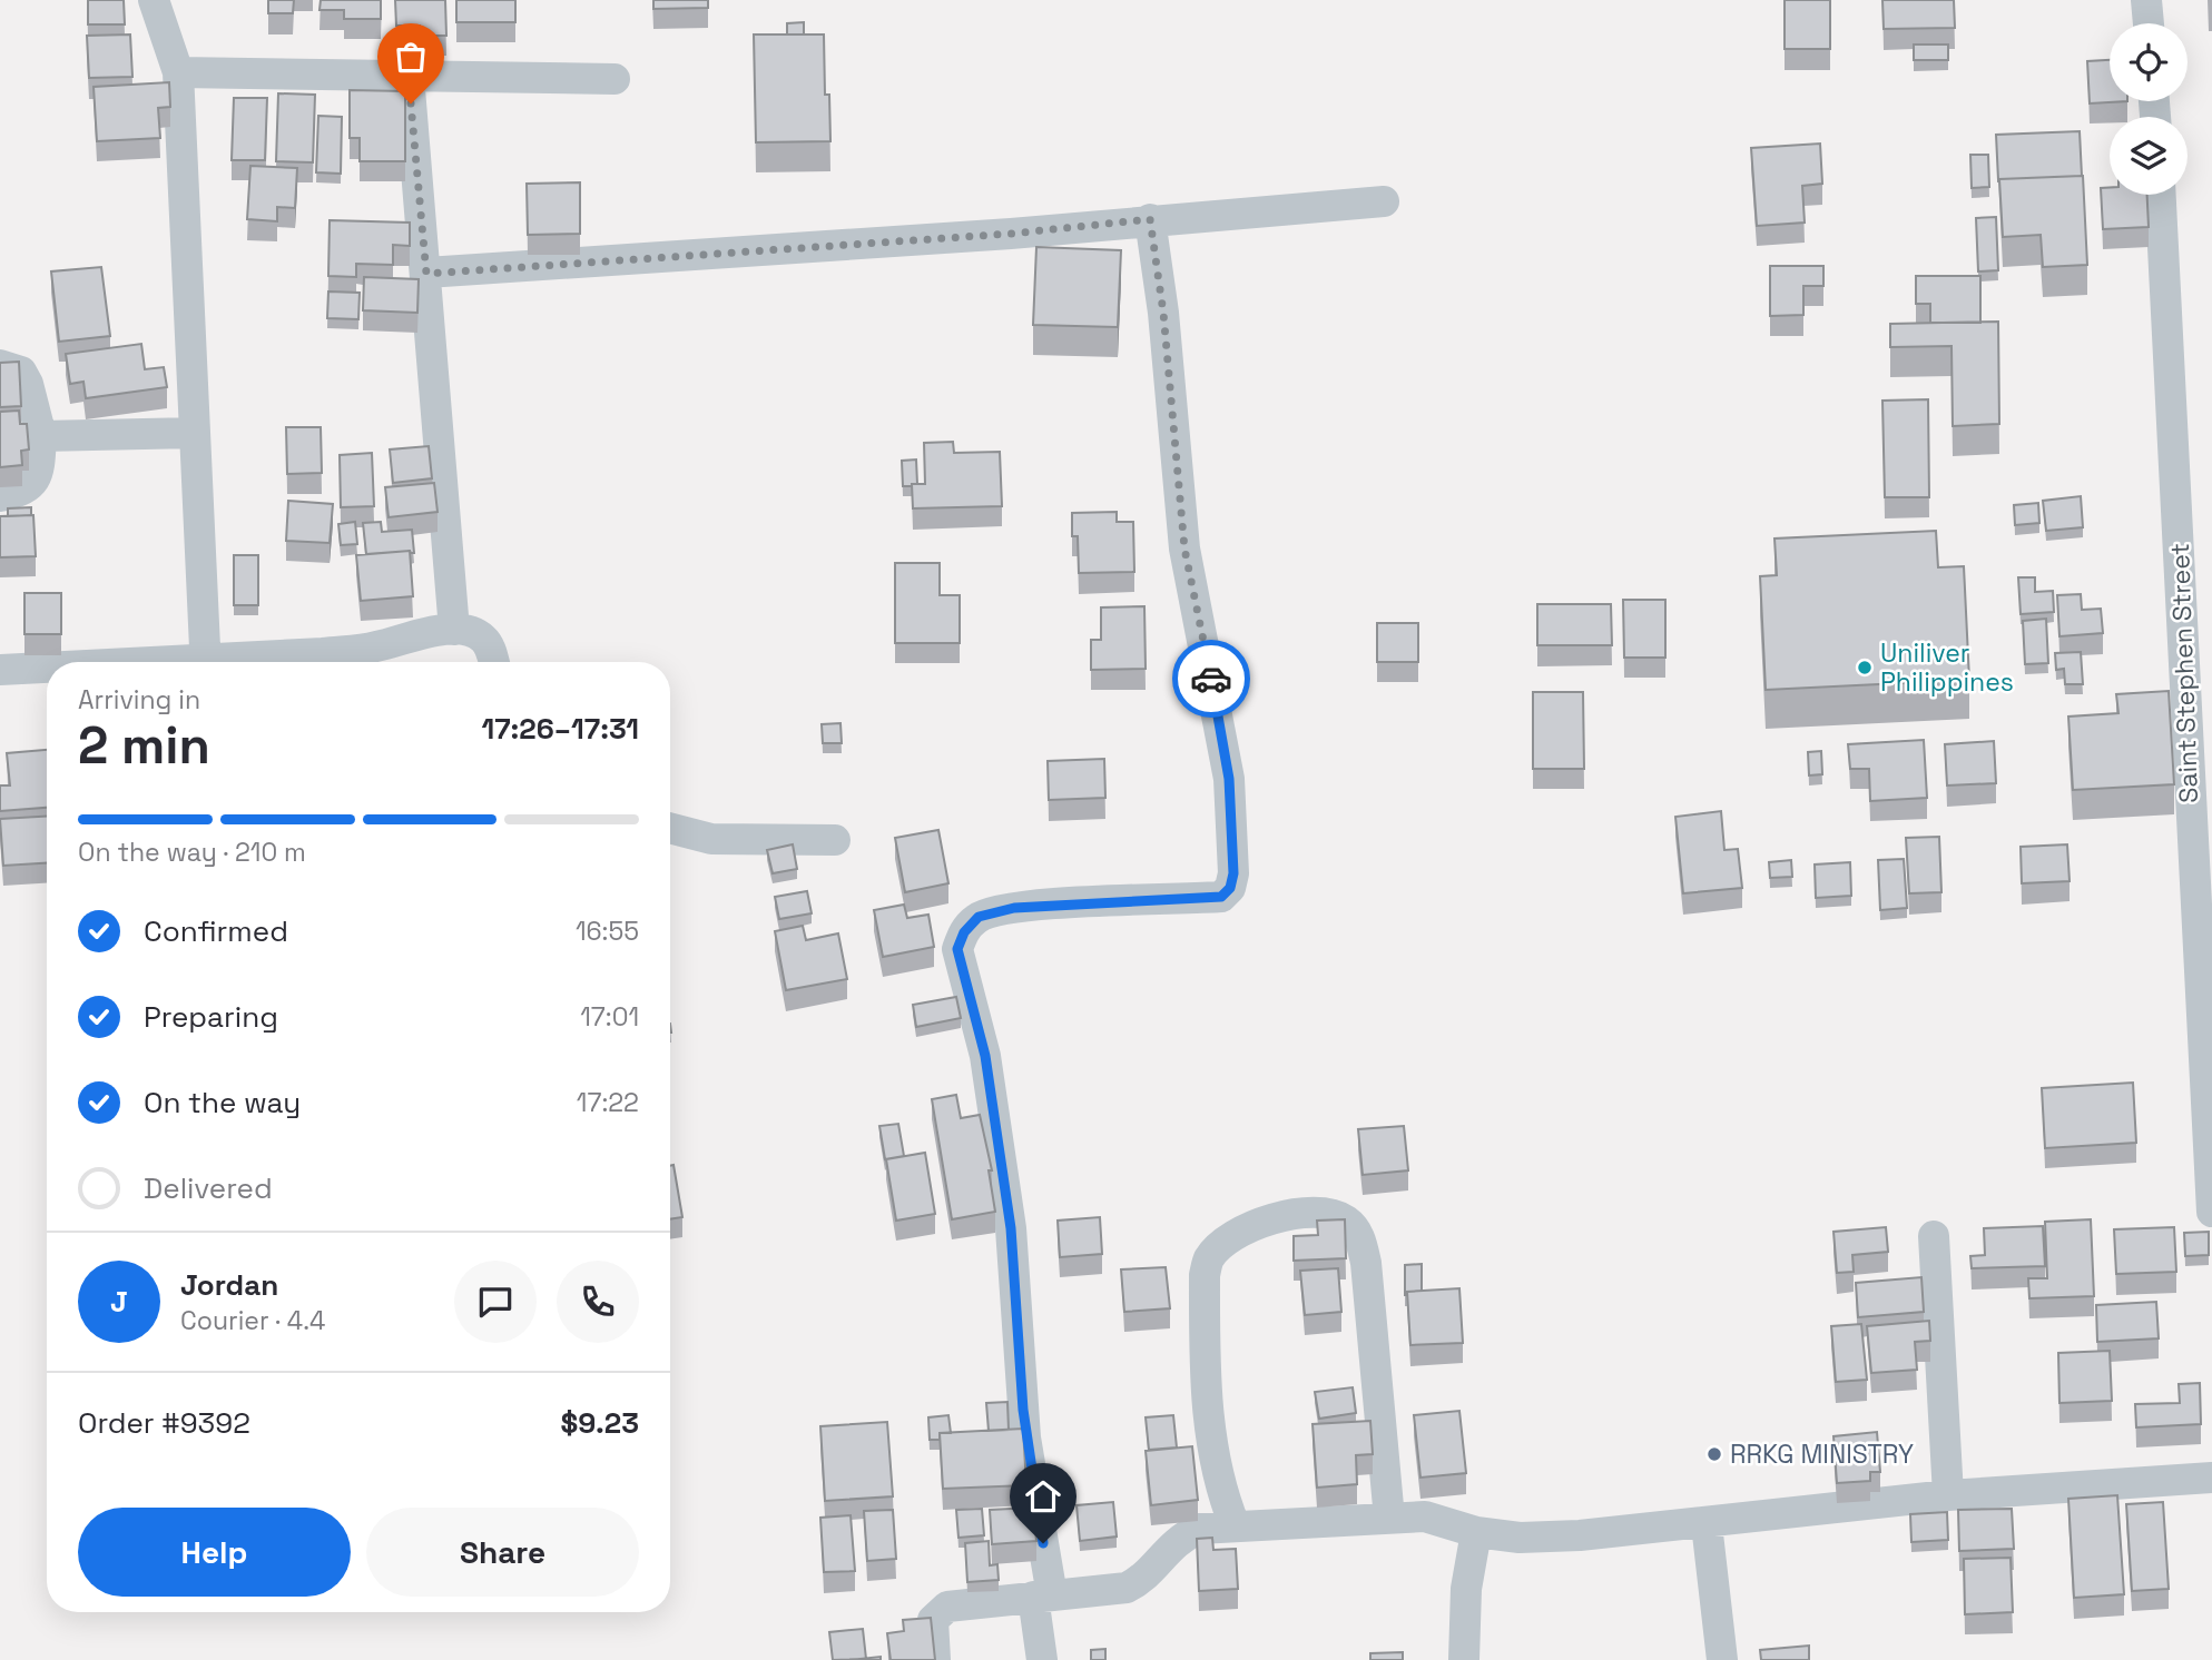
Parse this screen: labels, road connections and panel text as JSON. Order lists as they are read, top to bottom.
{
  "streets": {
    "street": ["Saint Stephen Street"]
  },
  "places": ["Uniliver Philippines", "RRKG MINISTRY"],
  "page": {
    "heading": ["2 min", "Arriving in", "17:26–17:31"],
    "panel": [
      "Jordan",
      "Courier · 4.4",
      "Order #9392",
      "$9.23"
    ],
    "bar": "On the way · 210 m",
    "list": [
      ["Confirmed", "16:55"],
      ["Preparing", "17:01"],
      ["On the way", "17:22"],
      "Delivered"
    ],
    "round": "J",
    "buttons": ["Help", "Share"]
  }
}
